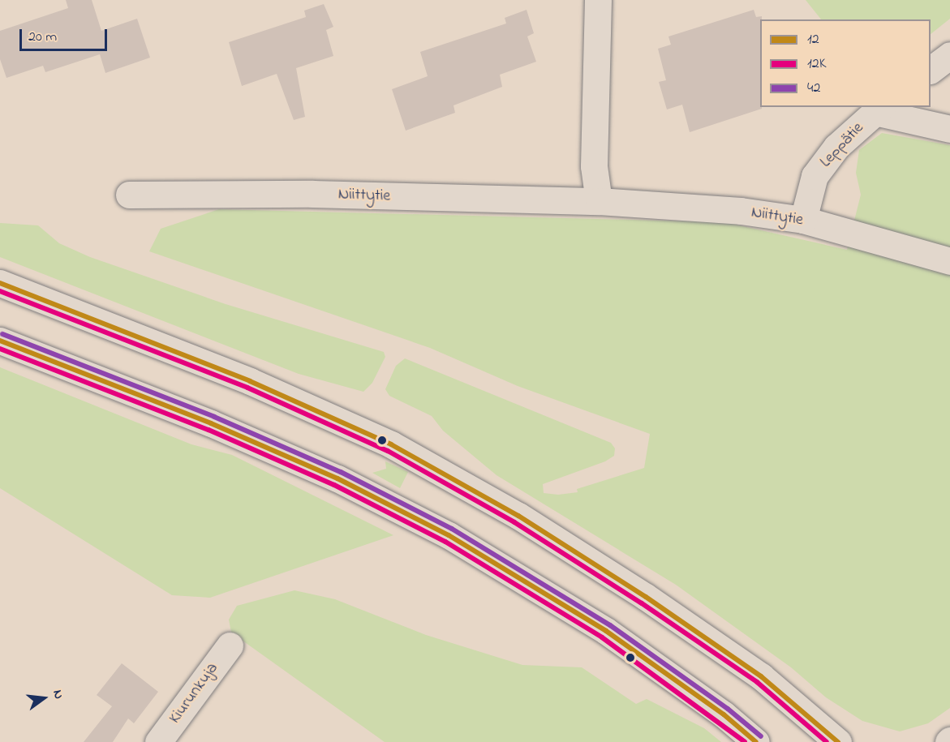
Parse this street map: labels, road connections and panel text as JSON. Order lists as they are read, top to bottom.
{
  "streets": {
    "main road": ["Leppätie", "Niittytie", "Kiurunkuja"]
  },
  "crossings": [
    ["Leppätie", "Niittytie"]
  ],
  "lines": ["transit line 12", "transit line 12K", "transit line 42"],
  "legend": ["12", "12K", "42"],
  "scale_bar": "20 m",
  "north": "right"
}
